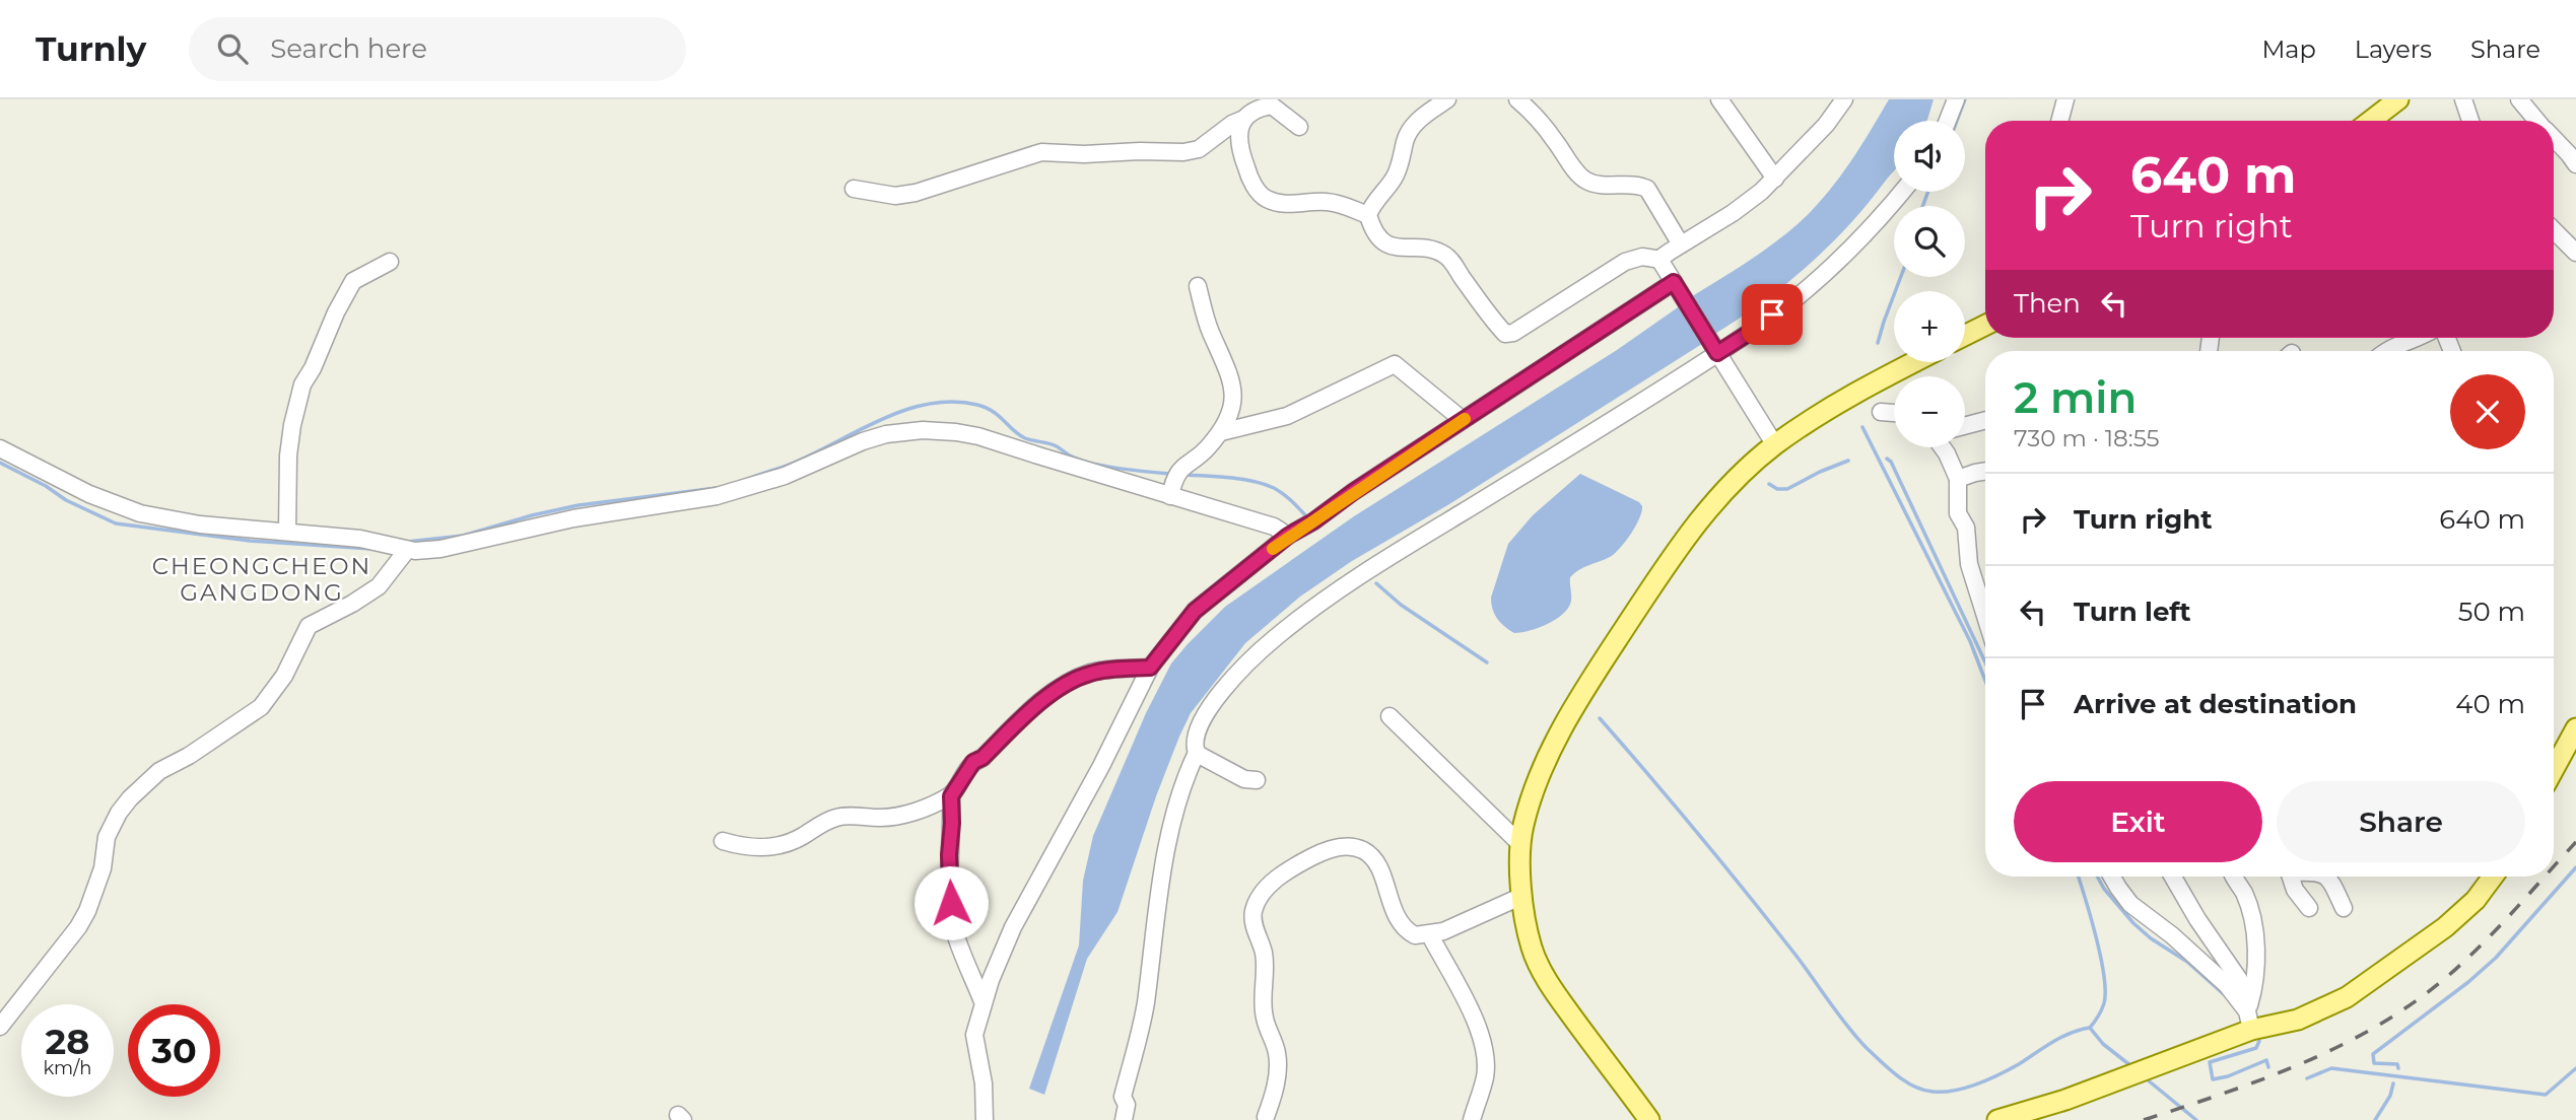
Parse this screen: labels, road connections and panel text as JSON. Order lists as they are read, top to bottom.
{
  "districts": ["CHEONGCHEON GANGDONG"],
  "page": {
    "header": "Turnly",
    "search": "Search here",
    "nav": ["Map", "Layers", "Share"],
    "map_buttons": ["+", "−"],
    "turn": ["640 m", "Turn right"],
    "then": "Then",
    "heading": ["2 min", "730 m · 18:55"],
    "list": [
      {
        "name": "Turn right",
        "value": "640 m"
      },
      {
        "name": "Turn left",
        "value": "50 m"
      },
      {
        "name": "Arrive at destination",
        "value": "40 m"
      }
    ],
    "buttons": ["Exit", "Share"],
    "speed": "28 km/h",
    "limit": "30"
  }
}
